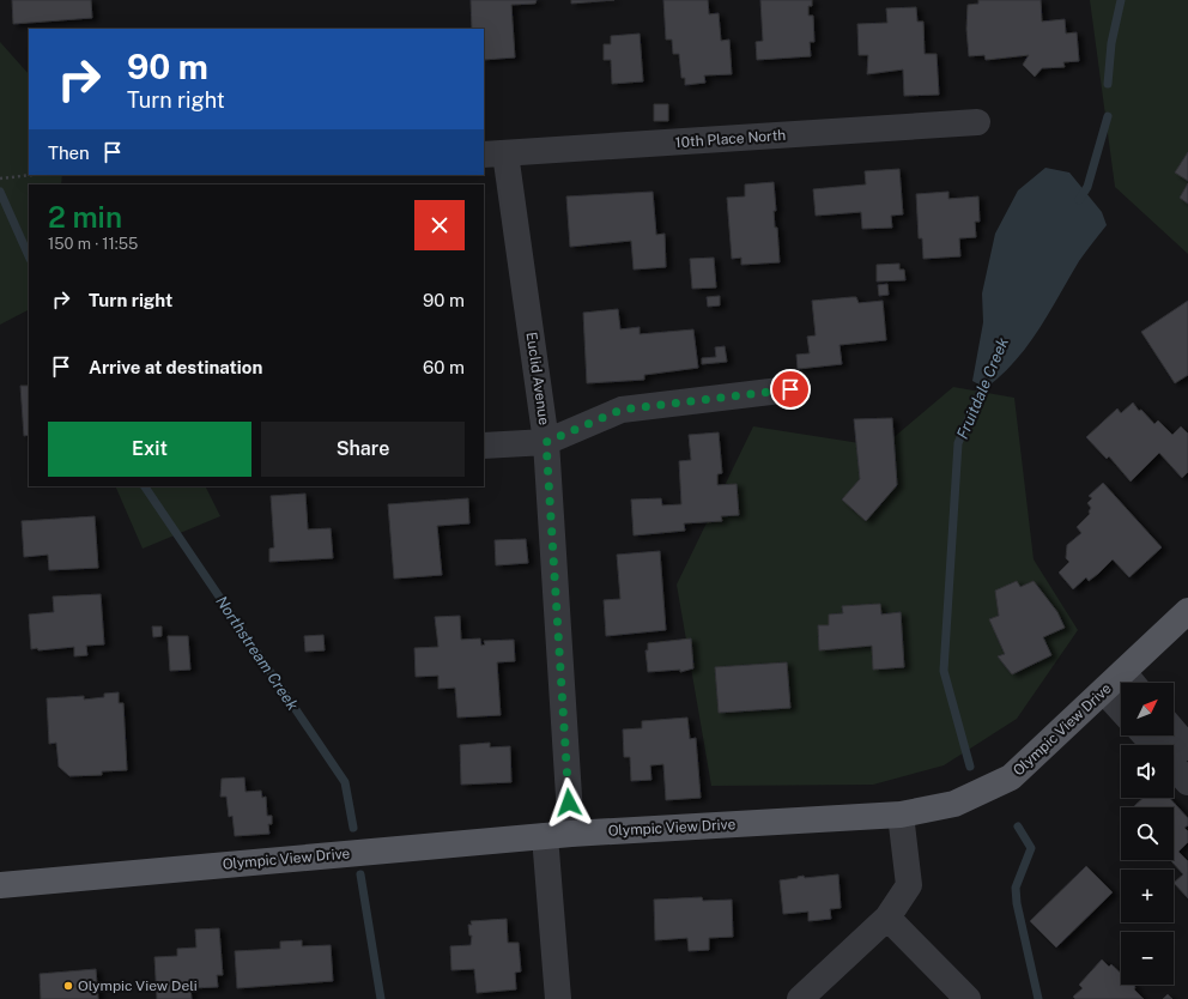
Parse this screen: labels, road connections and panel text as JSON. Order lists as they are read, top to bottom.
{
  "streets": {
    "main road": ["Olympic View Drive"],
    "street": ["10th Place North", "Euclid Avenue"]
  },
  "crossings": [
    ["10th Place North", "Euclid Avenue"],
    ["Euclid Avenue", "Olympic View Drive"]
  ],
  "water": ["Fruitdale Creek", "Northstream Creek"],
  "places": ["Olympic View Deli"],
  "north": "top right",
  "page": {
    "turn": ["90 m", "Turn right"],
    "then": "Then",
    "heading": ["2 min", "150 m · 11:55"],
    "list": [
      {
        "name": "Turn right",
        "value": "90 m"
      },
      {
        "name": "Arrive at destination",
        "value": "60 m"
      }
    ],
    "buttons": ["Exit", "Share"],
    "map_buttons": ["+", "−"]
  }
}
